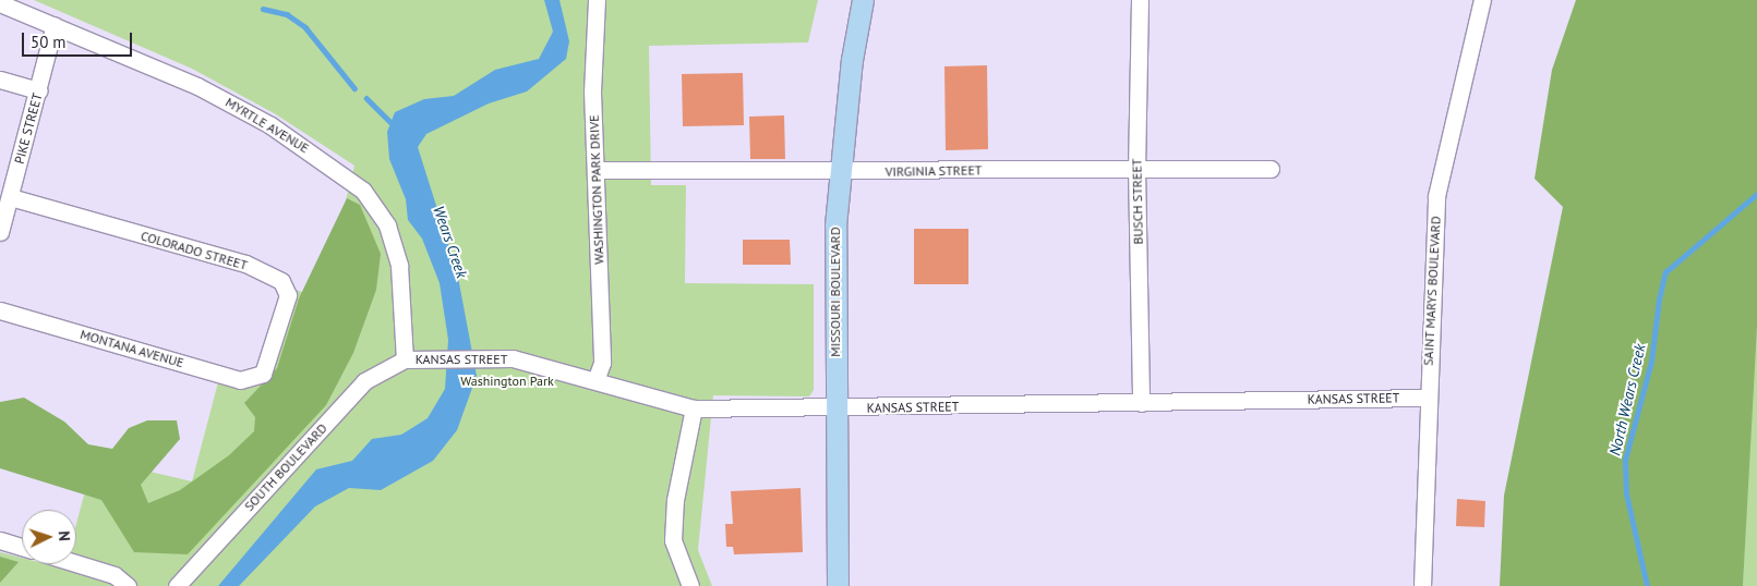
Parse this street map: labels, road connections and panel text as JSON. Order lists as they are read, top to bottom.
{
  "streets": {
    "main road": ["MISSOURI BOULEVARD"],
    "street": [
      "MYRTLE AVENUE",
      "PIKE STREET",
      "VIRGINIA STREET",
      "WASHINGTON PARK DRIVE",
      "BUSCH STREET",
      "COLORADO STREET",
      "SAINT MARYS BOULEVARD",
      "MONTANA AVENUE",
      "KANSAS STREET",
      "SOUTH BOULEVARD"
    ]
  },
  "crossings": [
    ["MYRTLE AVENUE", "PIKE STREET"],
    ["MYRTLE AVENUE", "KANSAS STREET"],
    ["MYRTLE AVENUE", "SOUTH BOULEVARD"],
    ["PIKE STREET", "COLORADO STREET"],
    ["VIRGINIA STREET", "WASHINGTON PARK DRIVE"],
    ["VIRGINIA STREET", "BUSCH STREET"],
    ["VIRGINIA STREET", "MISSOURI BOULEVARD"],
    ["WASHINGTON PARK DRIVE", "KANSAS STREET"],
    ["BUSCH STREET", "KANSAS STREET"],
    ["COLORADO STREET", "MONTANA AVENUE"],
    ["SAINT MARYS BOULEVARD", "KANSAS STREET"],
    ["MISSOURI BOULEVARD", "KANSAS STREET"],
    ["KANSAS STREET", "SOUTH BOULEVARD"]
  ],
  "water": ["Wears Creek", "North Wears Creek"],
  "parks": ["Washington Park"],
  "scale_bar": "50 m",
  "north": "right"
}
